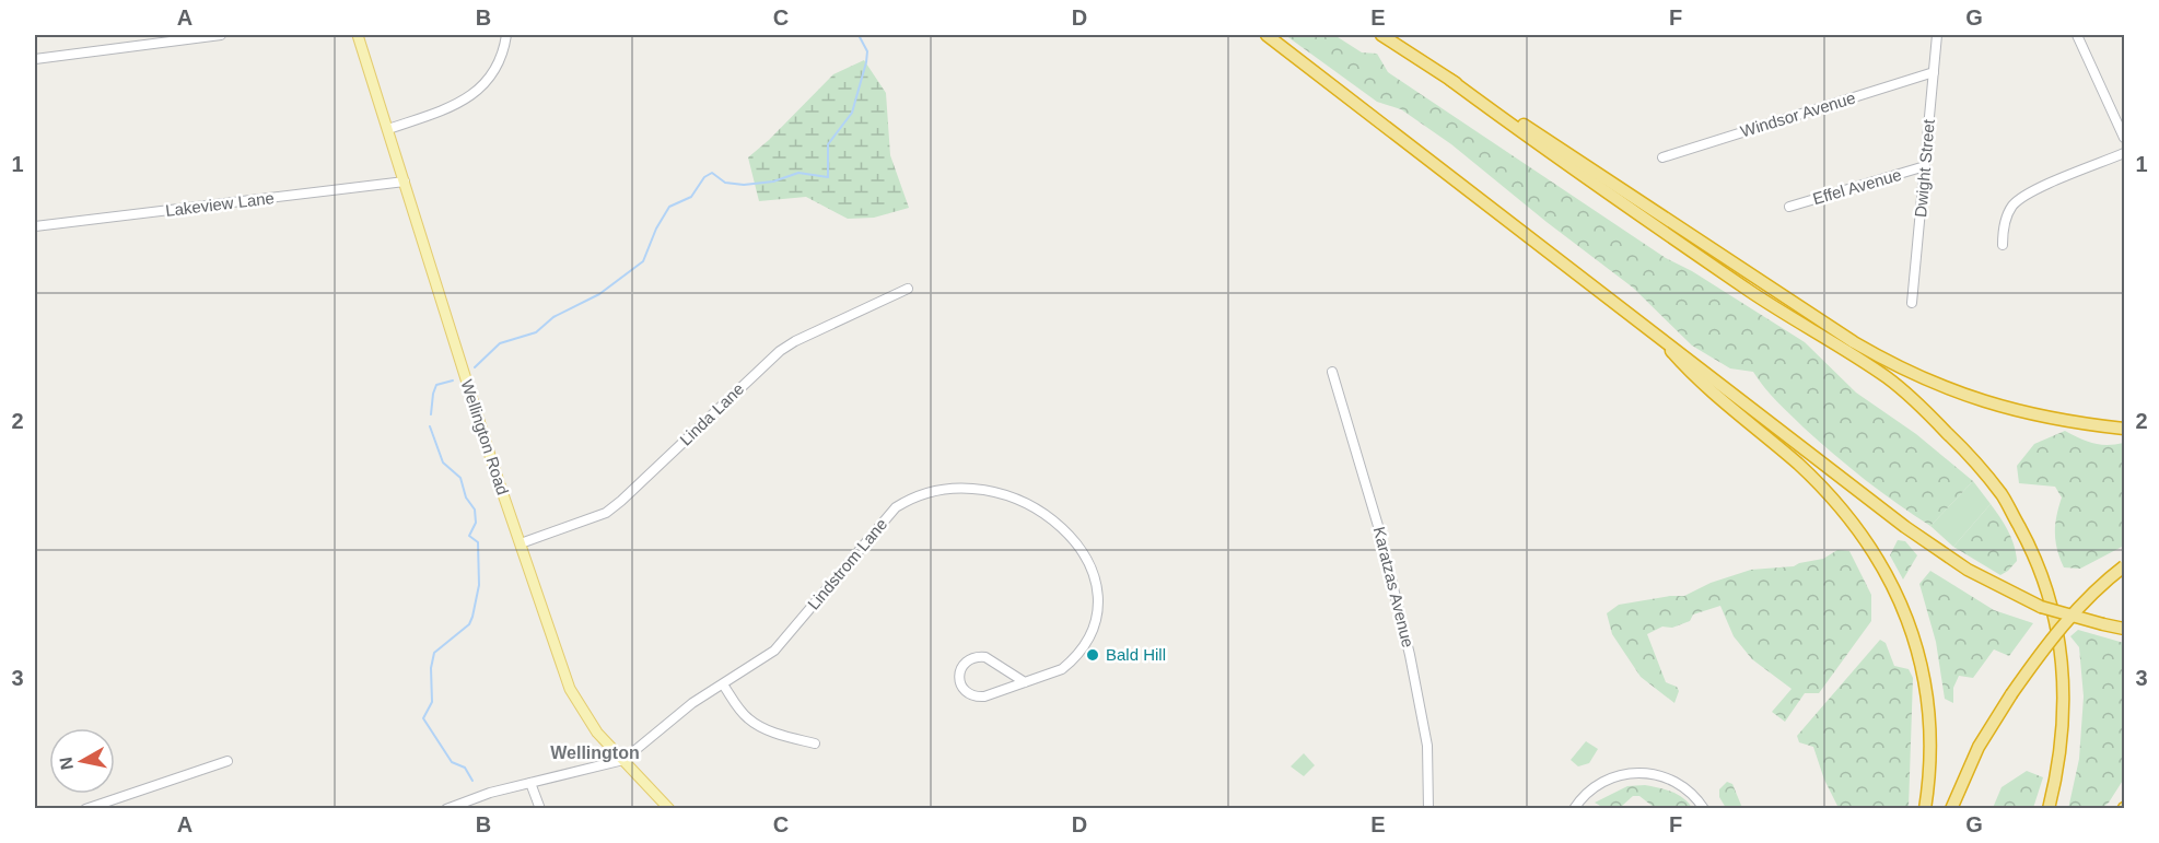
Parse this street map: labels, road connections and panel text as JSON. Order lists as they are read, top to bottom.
{
  "streets": {
    "main road": ["Wellington Road"],
    "street": [
      "Windsor Avenue",
      "Dwight Street",
      "Effel Avenue",
      "Lakeview Lane",
      "Linda Lane",
      "Lindstrom Lane",
      "Karatzas Avenue"
    ]
  },
  "crossings": [
    ["Windsor Avenue", "Dwight Street"],
    ["Dwight Street", "Effel Avenue"],
    ["Lakeview Lane", "Wellington Road"],
    ["Linda Lane", "Wellington Road"],
    ["Wellington Road", "Lindstrom Lane"]
  ],
  "districts": ["Wellington"],
  "places": ["Bald Hill"],
  "north": "left",
  "grid": {
    "columns": [
      "A",
      "B",
      "C",
      "D",
      "E",
      "F",
      "G"
    ],
    "rows": ["1", "2", "3"]
  }
}
